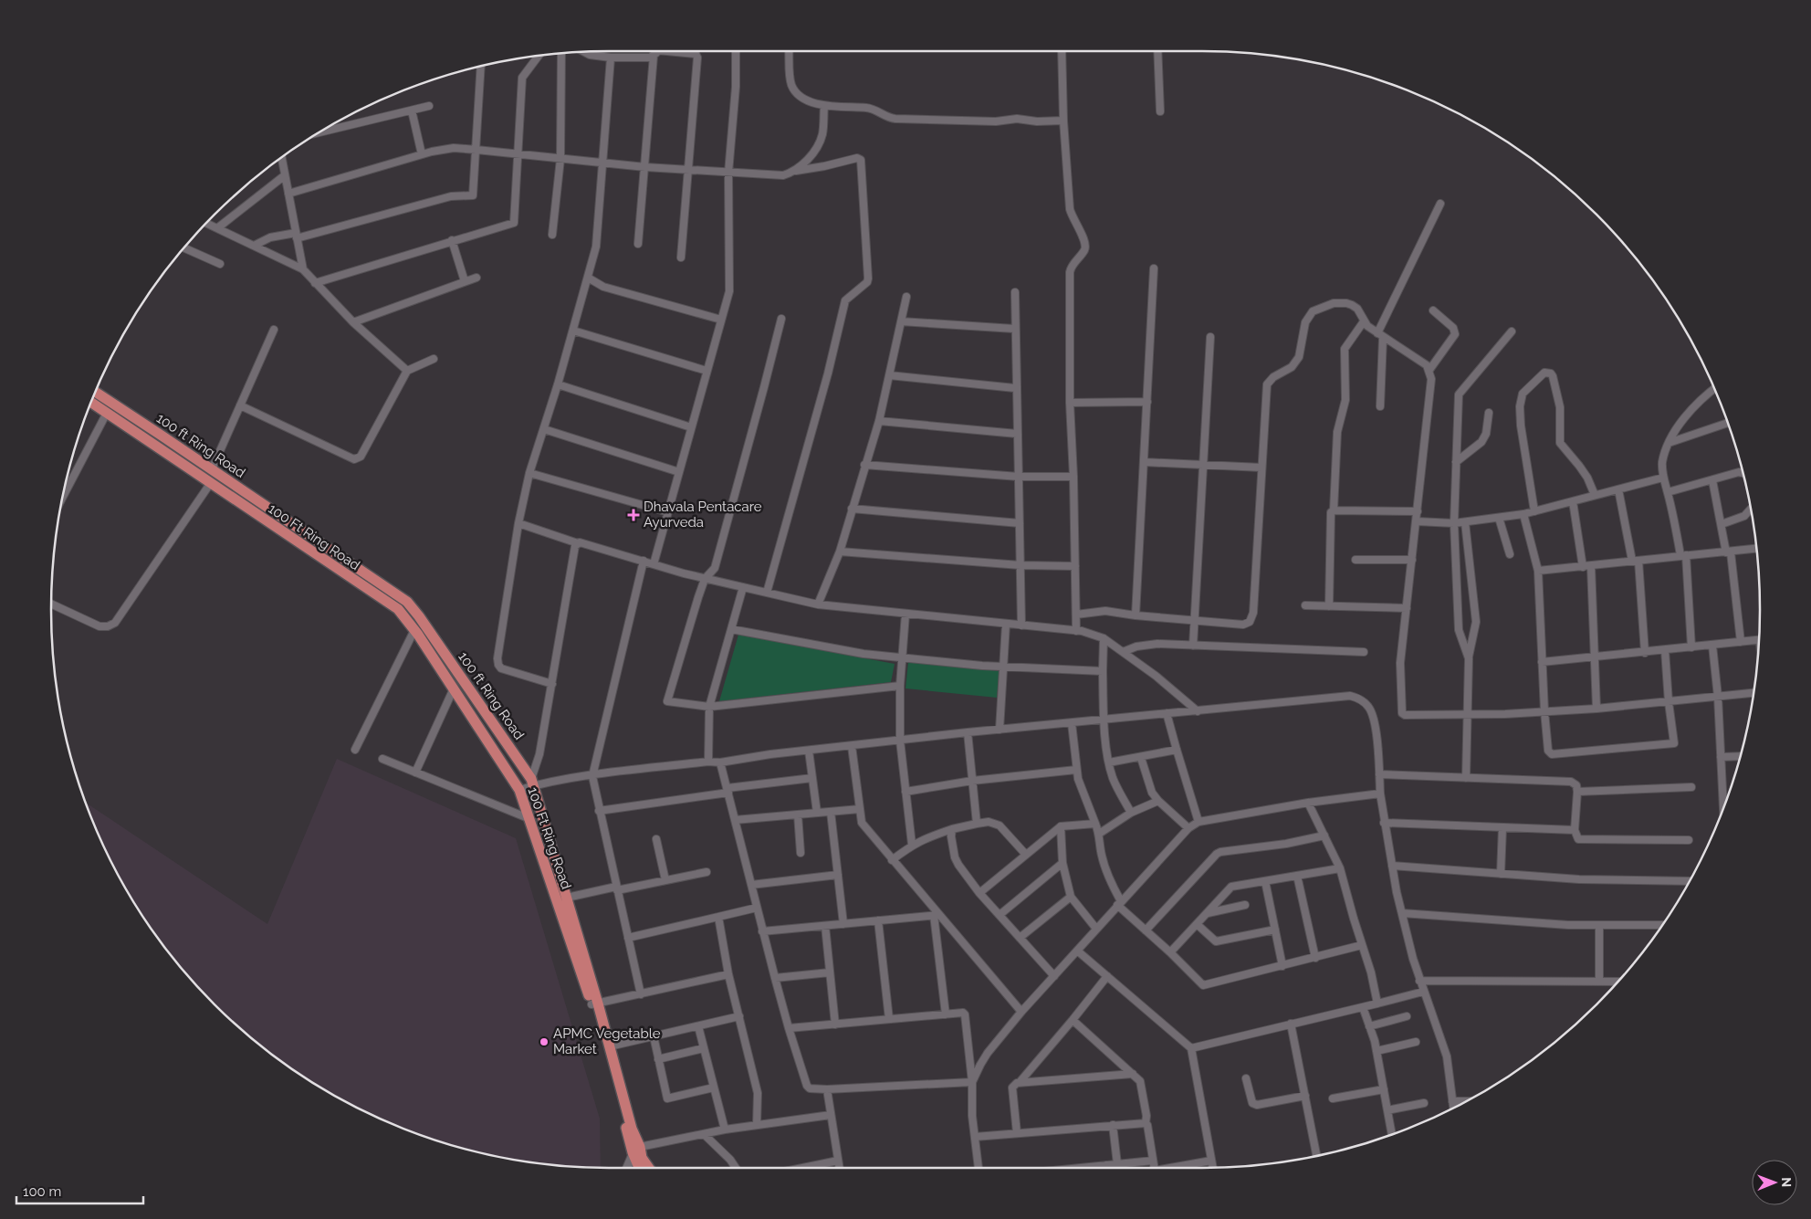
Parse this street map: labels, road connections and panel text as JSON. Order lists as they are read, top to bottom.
{
  "streets": {
    "main road": ["100 ft Ring Road", "100 Ft Ring Road"]
  },
  "crossings": [
    ["100 ft Ring Road", "100 Ft Ring Road"]
  ],
  "places": {
    "health": ["Dhavala Pentacare Ayurveda"],
    "other": ["APMC Vegetable Market"]
  },
  "scale_bar": "100 m",
  "north": "right"
}
